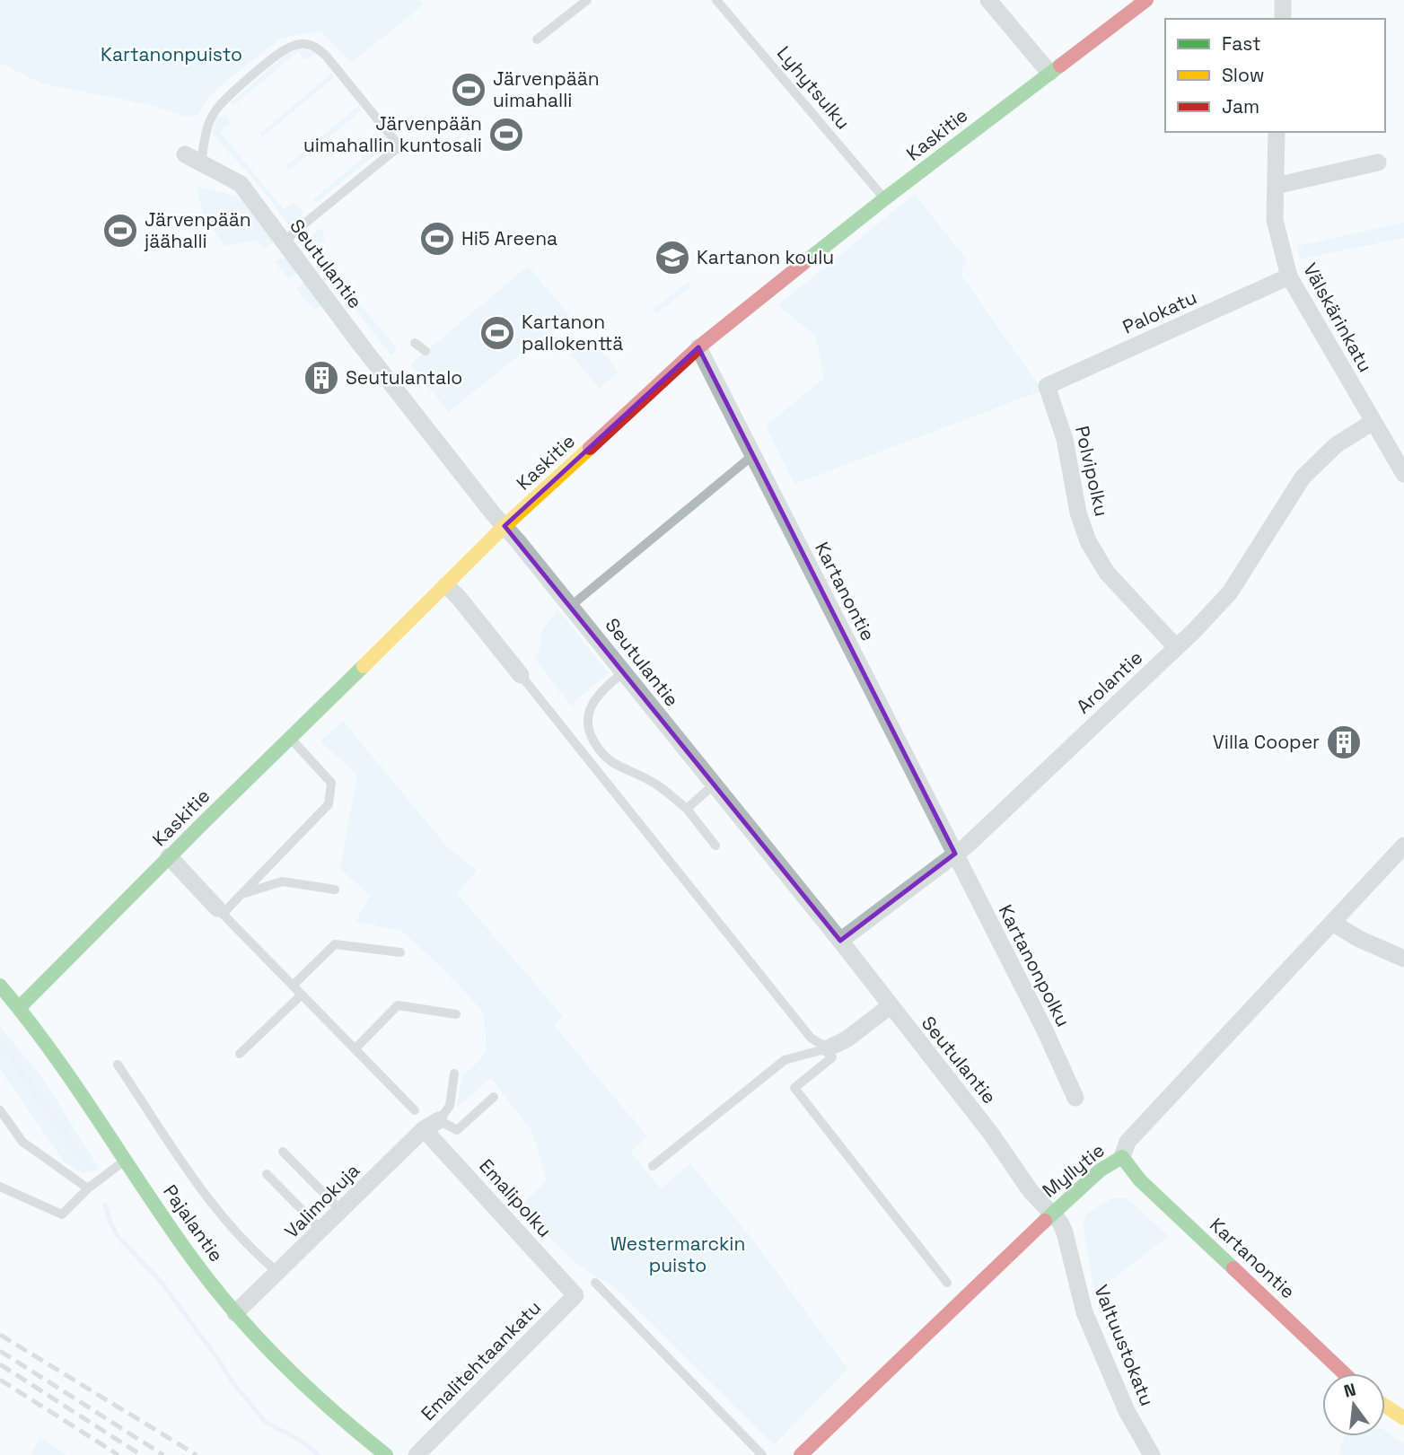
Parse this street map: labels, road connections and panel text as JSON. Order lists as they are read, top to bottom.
{
  "streets": {
    "street": [
      "Kaskitie",
      "Seutulantie",
      "Palokatu",
      "Välskärinkatu",
      "Polvipolku",
      "Kartanontie",
      "Arolantie",
      "Kartanonpolku",
      "Myllytie",
      "Emalipolku",
      "Valimokuja",
      "Pajalantie",
      "Valtuustokatu",
      "Emalitehtaankatu"
    ],
    "lane": ["Lyhytsulku"]
  },
  "crossings": [
    ["Lyhytsulku", "Kaskitie"],
    ["Kaskitie", "Seutulantie"],
    ["Kaskitie", "Kartanontie"],
    ["Kaskitie", "Pajalantie"],
    ["Seutulantie", "Arolantie"],
    ["Seutulantie", "Myllytie"],
    ["Seutulantie", "Valtuustokatu"],
    ["Palokatu", "Välskärinkatu"],
    ["Palokatu", "Polvipolku"],
    ["Välskärinkatu", "Arolantie"],
    ["Polvipolku", "Arolantie"],
    ["Kartanontie", "Arolantie"],
    ["Kartanontie", "Kartanonpolku"],
    ["Kartanontie", "Myllytie"],
    ["Arolantie", "Kartanonpolku"],
    ["Myllytie", "Valtuustokatu"],
    ["Emalipolku", "Valimokuja"],
    ["Emalipolku", "Emalitehtaankatu"],
    ["Valimokuja", "Pajalantie"]
  ],
  "parks": ["Kartanonpuisto", "Westermarckin puisto"],
  "places": {
    "sports": [
      "Järvenpään uimahalli",
      "Järvenpään uimahallin kuntosali",
      "Järvenpään jäähalli",
      "Hi5 Areena",
      "Kartanon pallokenttä"
    ],
    "school or university": ["Kartanon koulu"],
    "building": ["Seutulantalo", "Villa Cooper"]
  },
  "legend": ["Fast", "Slow", "Jam"],
  "north": "top"
}
